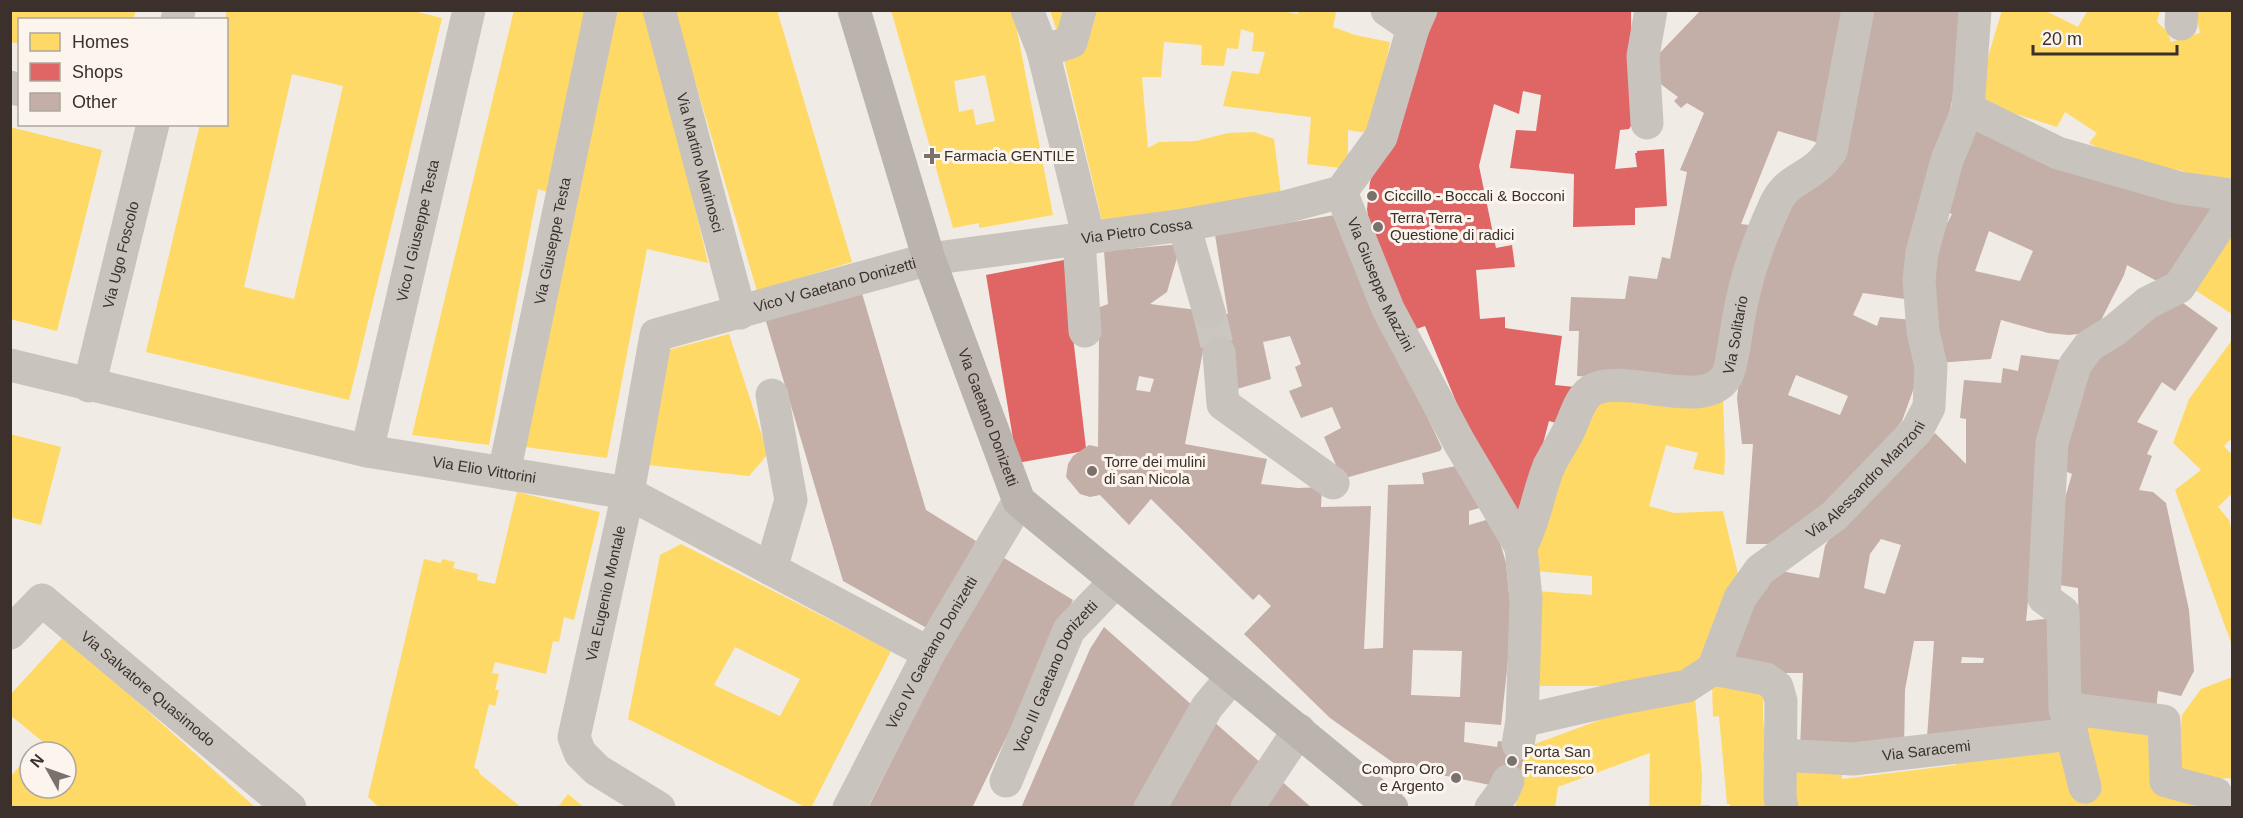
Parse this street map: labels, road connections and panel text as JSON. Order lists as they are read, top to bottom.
{
  "streets": {
    "street": [
      "Via Martino Marinosci",
      "Vico I Giuseppe Testa",
      "Via Pietro Cossa",
      "Via Giuseppe Testa",
      "Via Ugo Foscolo",
      "Via Giuseppe Mazzini",
      "Vico V Gaetano Donizetti",
      "Via Solitario",
      "Via Gaetano Donizetti",
      "Via Elio Vittorini",
      "Via Alessandro Manzoni",
      "Via Eugenio Montale",
      "Vico IV Gaetano Donizetti",
      "Vico III Gaetano Donizetti",
      "Via Salvatore Quasimodo",
      "Via Saracemi"
    ]
  },
  "crossings": [
    ["Via Martino Marinosci", "Vico V Gaetano Donizetti"],
    ["Vico I Giuseppe Testa", "Via Elio Vittorini"],
    ["Via Pietro Cossa", "Via Giuseppe Mazzini"],
    ["Via Pietro Cossa", "Vico V Gaetano Donizetti"],
    ["Via Pietro Cossa", "Via Gaetano Donizetti"],
    ["Via Giuseppe Testa", "Via Elio Vittorini"],
    ["Via Ugo Foscolo", "Via Elio Vittorini"],
    ["Via Giuseppe Mazzini", "Via Solitario"],
    ["Vico V Gaetano Donizetti", "Via Gaetano Donizetti"],
    ["Vico V Gaetano Donizetti", "Via Eugenio Montale"],
    ["Via Gaetano Donizetti", "Vico IV Gaetano Donizetti"],
    ["Via Gaetano Donizetti", "Vico III Gaetano Donizetti"],
    ["Via Elio Vittorini", "Via Eugenio Montale"],
    ["Via Elio Vittorini", "Vico IV Gaetano Donizetti"]
  ],
  "places": {
    "health": ["Farmacia GENTILE"],
    "other": [
      "Ciccillo - Boccali & Bocconi",
      "Terra Terra - Questione di radici",
      "Torre dei mulini di san Nicola",
      "Porta San Francesco",
      "Compro Oro e Argento"
    ]
  },
  "legend": ["Homes", "Shops", "Other"],
  "scale_bar": "20 m",
  "north": "top left"
}
